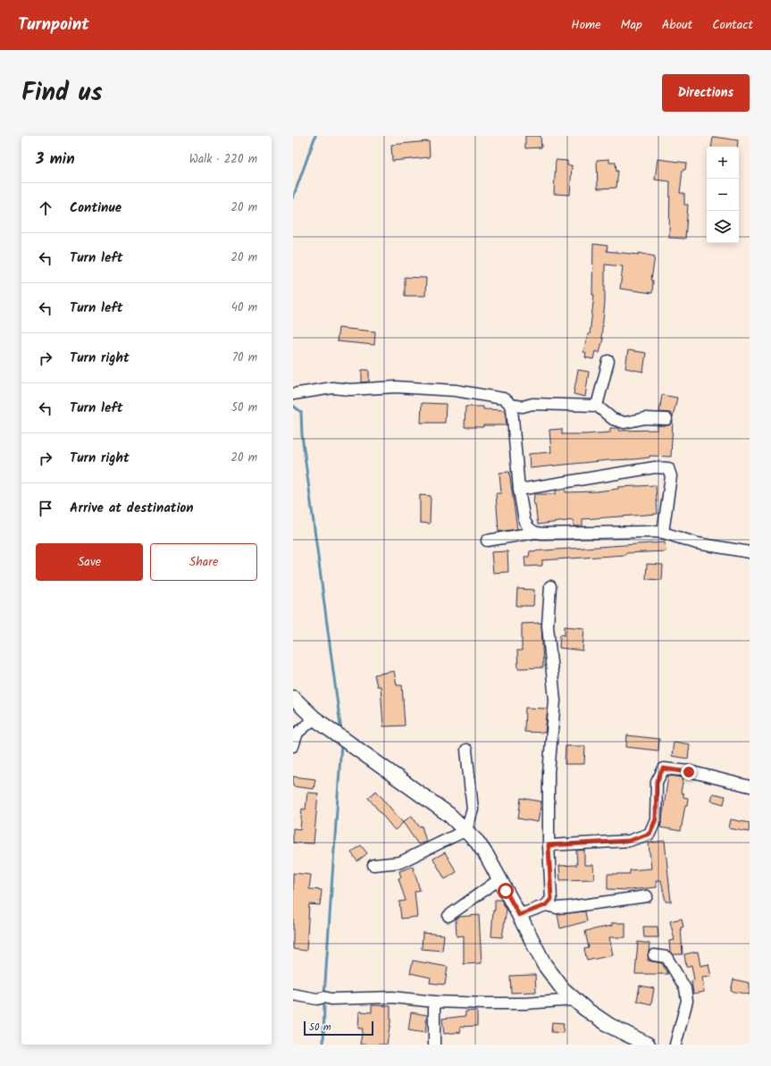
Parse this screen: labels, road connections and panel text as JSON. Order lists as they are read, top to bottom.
{
  "scale_bar": "50 m",
  "page": {
    "header": "Turnpoint",
    "nav": [
      "Home",
      "Map",
      "About",
      "Contact"
    ],
    "title": "Find us",
    "buttons": [
      "Directions",
      ["Save", "Share"]
    ],
    "heading": ["3 min", "Walk · 220 m"],
    "map_buttons": ["+", "−"],
    "list": [
      ["Continue", "20 m"],
      ["Turn left", "20 m"],
      ["Turn left", "40 m"],
      ["Turn right", "70 m"],
      ["Turn left", "50 m"],
      ["Turn right", "20 m"],
      "Arrive at destination"
    ],
    "scale": "50 m"
  }
}
